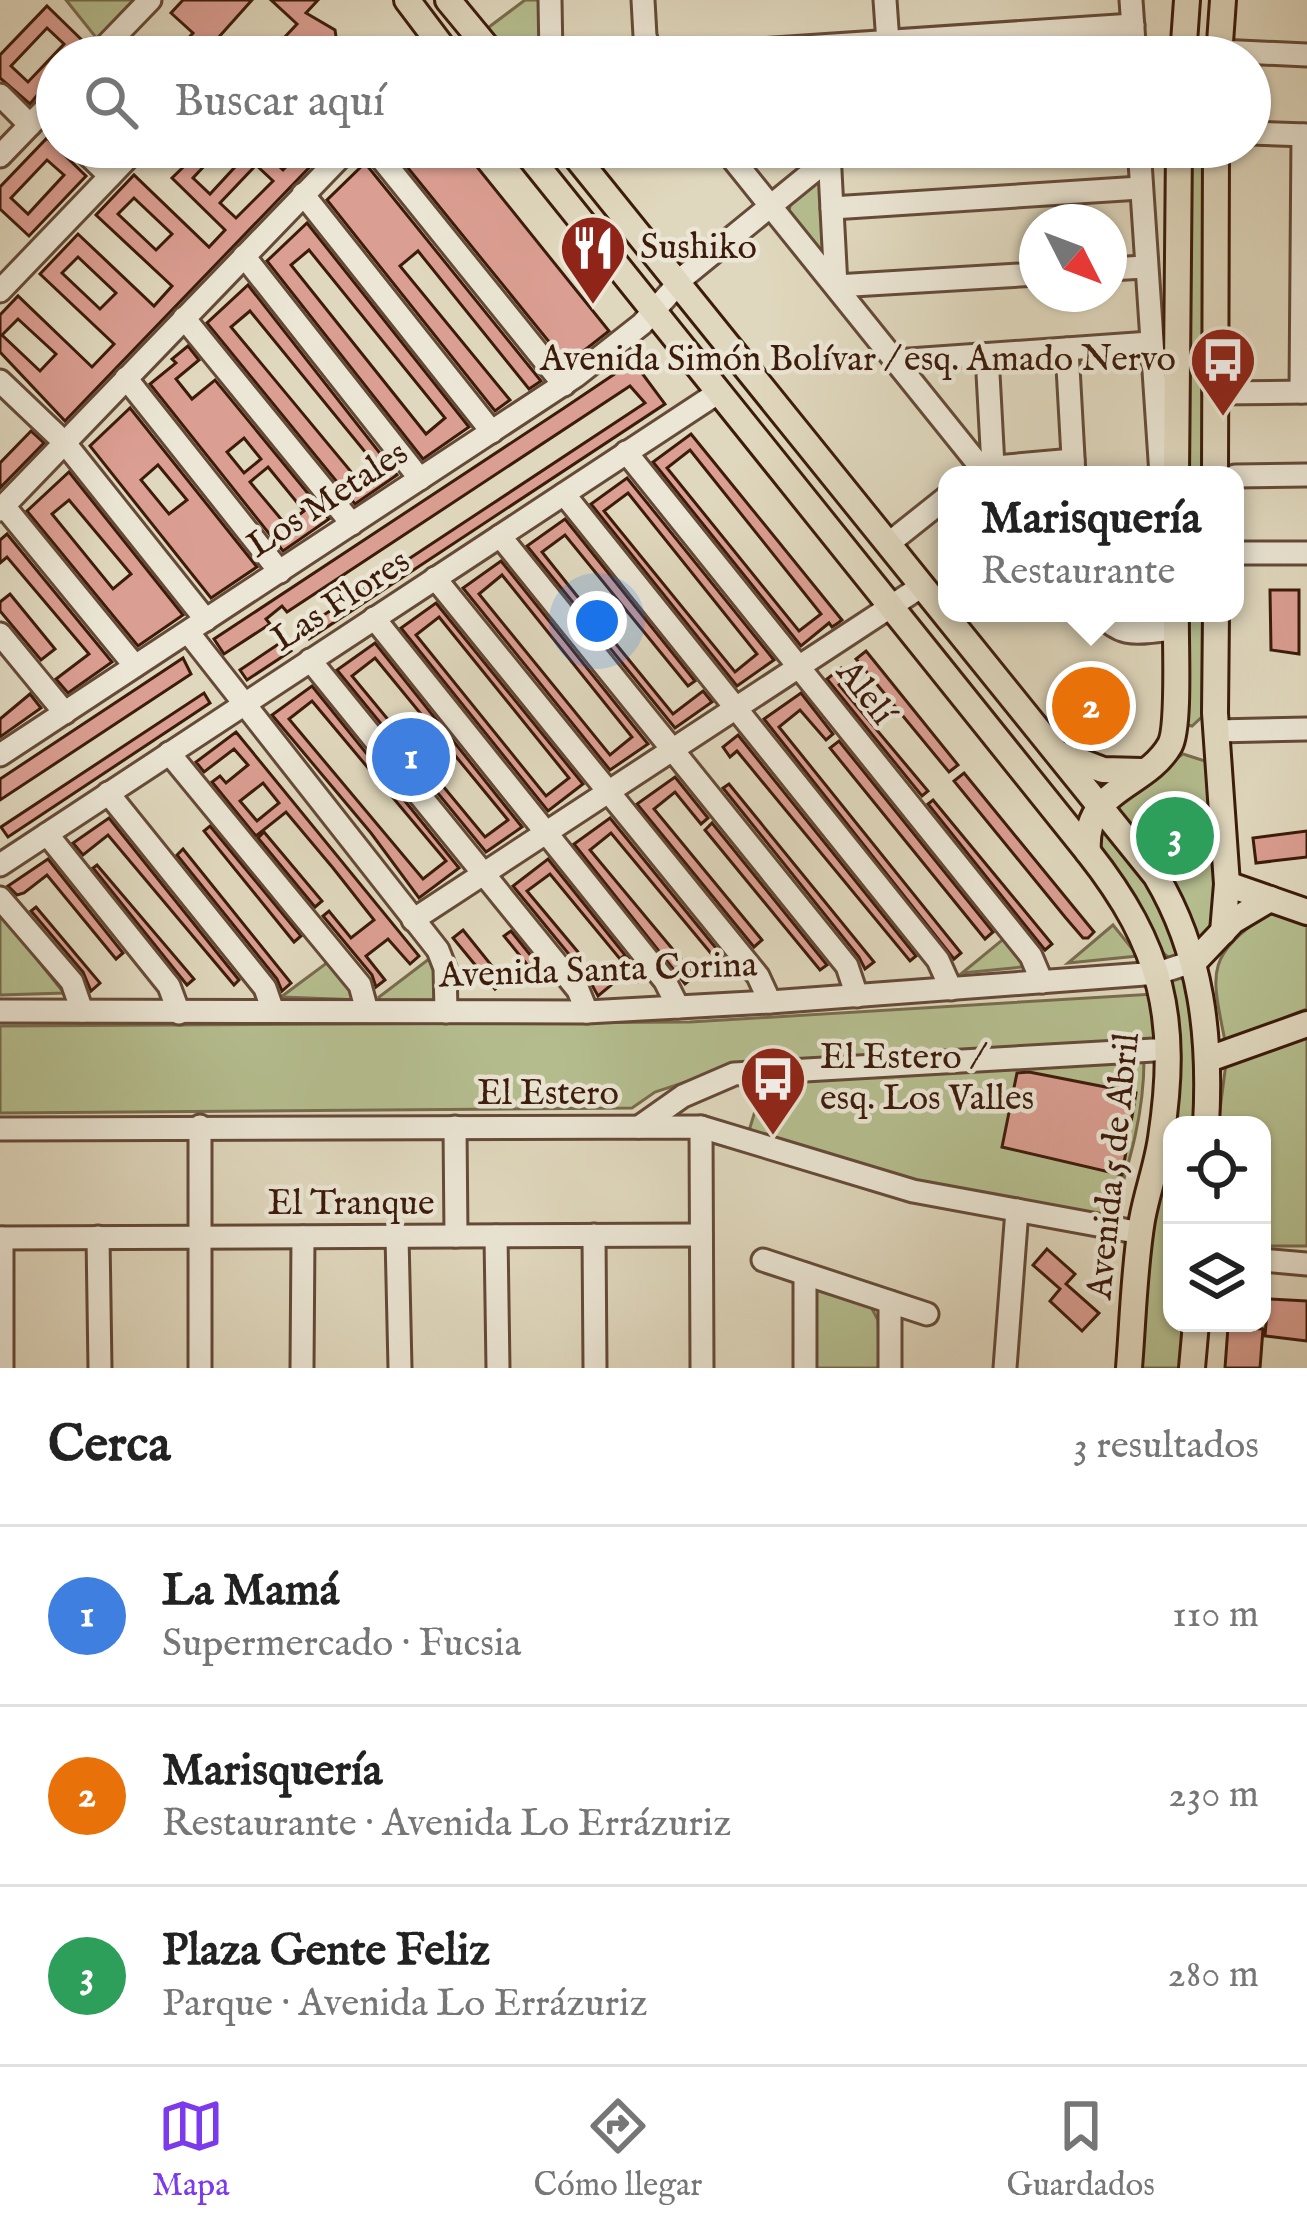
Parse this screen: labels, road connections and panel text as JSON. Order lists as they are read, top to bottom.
{
  "streets": {
    "main road": ["Avenida 5 de Abril"],
    "street": [
      "Los Metales",
      "Las Flores",
      "Alelí",
      "Avenida Santa Corina",
      "El Estero",
      "El Tranque"
    ]
  },
  "crossings": [
    ["Los Metales", "Avenida 5 de Abril"],
    ["Las Flores", "Alelí"],
    ["Las Flores", "Avenida 5 de Abril"],
    ["Alelí", "Avenida Santa Corina"],
    ["Avenida Santa Corina", "Avenida 5 de Abril"]
  ],
  "places": {
    "restaurant": ["Sushiko"],
    "bus stop": ["Avenida Simón Bolívar / esq. Amado Nervo", "El Estero / esq. Los Valles"]
  },
  "north": "bottom right",
  "page": {
    "search": "Buscar aquí",
    "popup": ["Marisquería", "Restaurante"],
    "pins": ["2", "1", "3"],
    "heading": ["Cerca", "3 resultados"],
    "list": [
      {
        "mark": "1",
        "name": "La Mamá",
        "note": "Supermercado · Fucsia",
        "value": "110 m"
      },
      {
        "mark": "2",
        "name": "Marisquería",
        "note": "Restaurante · Avenida Lo Errázuriz",
        "value": "230 m"
      },
      {
        "mark": "3",
        "name": "Plaza Gente Feliz",
        "note": "Parque · Avenida Lo Errázuriz",
        "value": "280 m"
      }
    ],
    "nav": ["Mapa", "Cómo llegar", "Guardados"]
  }
}
